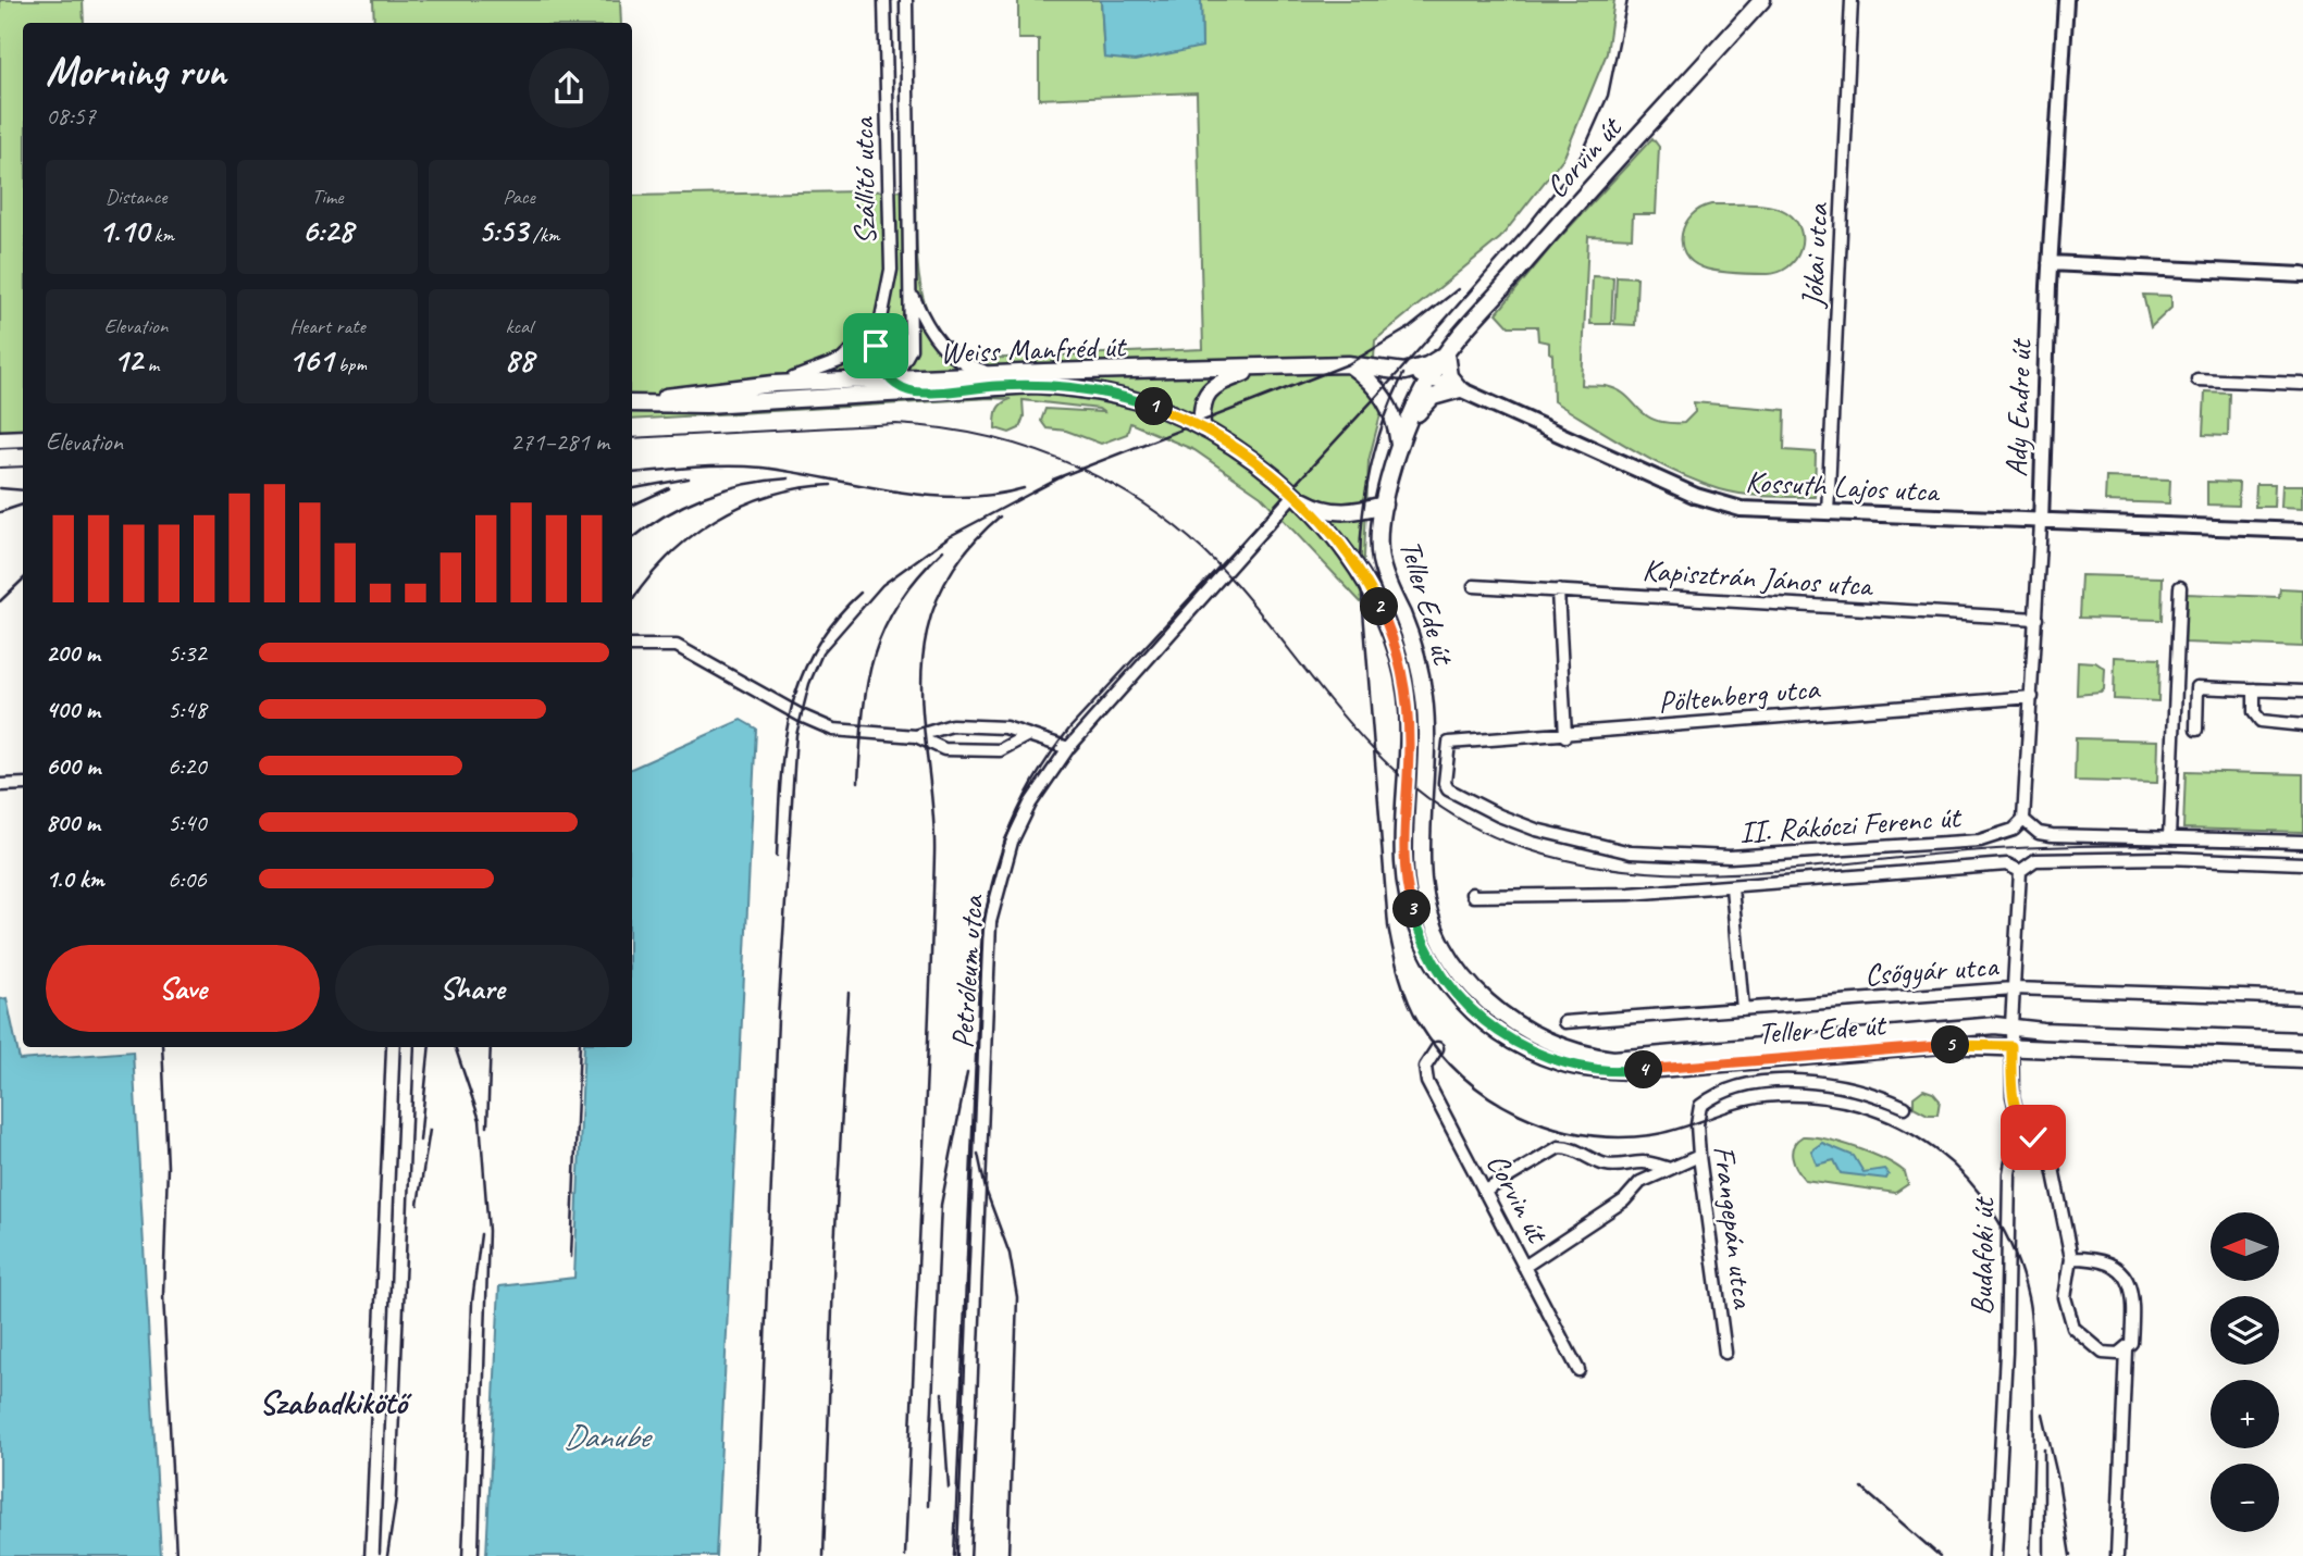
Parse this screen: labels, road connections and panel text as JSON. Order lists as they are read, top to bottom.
{
  "streets": {
    "main road": ["Corvin út", "Weiss Manfréd út", "Teller Ede út"],
    "street": [
      "Szállító utca",
      "Jókai utca",
      "Ady Endre út",
      "Kossuth Lajos utca",
      "Kapisztrán János utca",
      "Pöltenberg utca",
      "II. Rákóczi Ferenc út",
      "Csőgyár utca",
      "Petróleum utca",
      "Frangepán utca",
      "Budafoki út"
    ]
  },
  "crossings": [
    ["Corvin út", "Kossuth Lajos utca"],
    ["Szállító utca", "Weiss Manfréd út"],
    ["Jókai utca", "Kossuth Lajos utca"],
    ["Weiss Manfréd út", "Kossuth Lajos utca"],
    ["Weiss Manfréd út", "Teller Ede út"],
    ["Weiss Manfréd út", "Petróleum utca"],
    ["Ady Endre út", "Kossuth Lajos utca"],
    ["Ady Endre út", "Kapisztrán János utca"],
    ["Ady Endre út", "Pöltenberg utca"],
    ["Ady Endre út", "II. Rákóczi Ferenc út"],
    ["Teller Ede út", "Petróleum utca"],
    ["Teller Ede út", "Budafoki út"],
    ["Pöltenberg utca", "II. Rákóczi Ferenc út"],
    ["II. Rákóczi Ferenc út", "Budafoki út"],
    ["Csőgyár utca", "Budafoki út"]
  ],
  "districts": ["Szabadkikötő"],
  "water": ["Danube"],
  "north": "left",
  "page": {
    "heading": ["Morning run", "08:57"],
    "stats": [
      ["Distance", "1.10 km"],
      ["Time", "6:28"],
      ["Pace", "5:53 /km"],
      ["Elevation", "12 m"],
      ["Heart rate", "161 bpm"],
      ["kcal", "88"]
    ],
    "pins": [
      "1",
      "2",
      "3",
      "5",
      "4"
    ],
    "chart": ["Elevation", "271–281 m"],
    "list": [
      {
        "name": "200 m",
        "note": "5:32"
      },
      {
        "name": "400 m",
        "note": "5:48"
      },
      {
        "name": "600 m",
        "note": "6:20"
      },
      {
        "name": "800 m",
        "note": "5:40"
      },
      {
        "name": "1.0 km",
        "note": "6:06"
      }
    ],
    "buttons": ["Save", "Share"],
    "map_buttons": ["+", "−"]
  }
}
